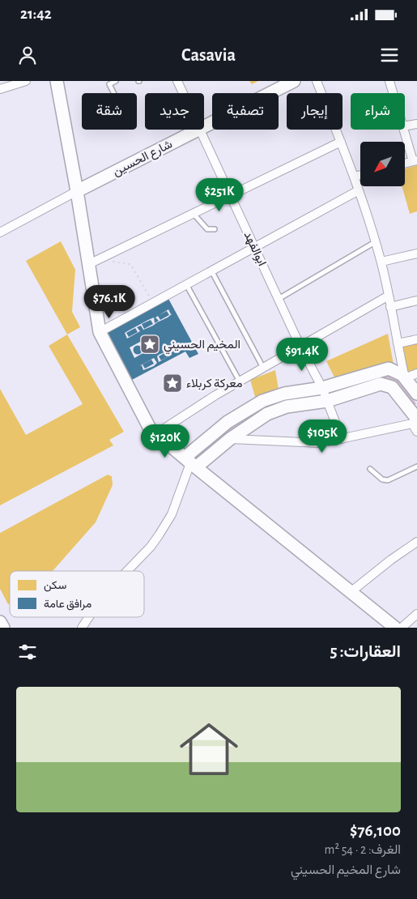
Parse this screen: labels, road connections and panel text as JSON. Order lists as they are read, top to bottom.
{
  "streets": {
    "main road": ["شارع الحسين"],
    "street": ["ابوالفهد"]
  },
  "places": {
    "place": ["المخيم الحسيني", "معركة كربلاء"]
  },
  "legend": ["سكن", "مرافق عامة"],
  "north": "bottom left",
  "page": {
    "status": "21:42",
    "header": "Casavia",
    "chip": [
      "شراء",
      "إيجار",
      "تصفية",
      "جديد",
      "شقة"
    ],
    "price": [
      "$251K",
      "$76.1K",
      "$91.4K",
      "$105K",
      "$120K"
    ],
    "heading": "العقارات: 5",
    "list": [
      {
        "name": "$76,100",
        "note": "الغرف: 2 · 54 m² · شارع المخيم الحسيني"
      }
    ]
  }
}
